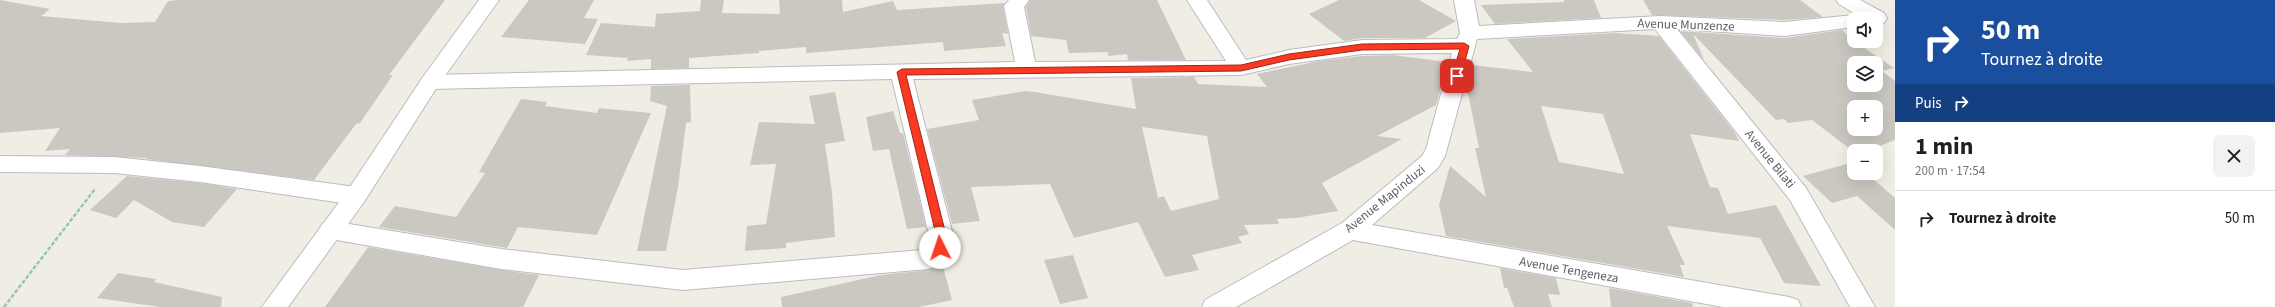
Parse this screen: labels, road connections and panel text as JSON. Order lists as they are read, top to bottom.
{
  "streets": {
    "street": [
      "Avenue Munzenze",
      "Avenue Bilati",
      "Avenue Mapinduzi",
      "Avenue Tengeneza"
    ]
  },
  "crossings": [
    ["Avenue Munzenze", "Avenue Bilati"],
    ["Avenue Munzenze", "Avenue Mapinduzi"],
    ["Avenue Mapinduzi", "Avenue Tengeneza"]
  ],
  "page": {
    "turn": ["50 m", "Tournez à droite"],
    "map_buttons": ["+", "−"],
    "then": "Puis",
    "heading": ["1 min", "200 m · 17:54"],
    "list": [
      {
        "name": "Tournez à droite",
        "value": "50 m"
      }
    ]
  }
}
